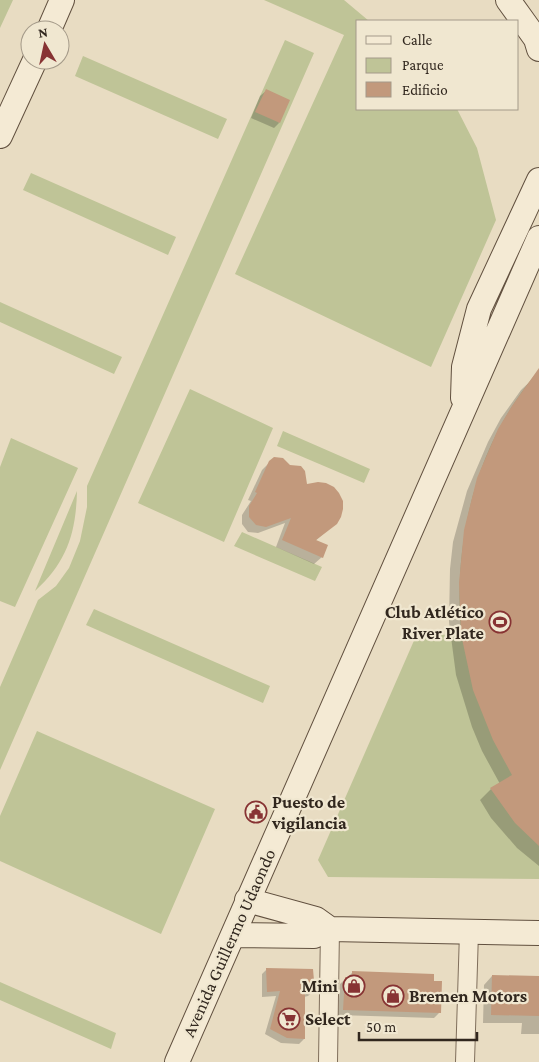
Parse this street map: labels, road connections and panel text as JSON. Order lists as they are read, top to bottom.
{
  "streets": {
    "main road": ["Avenida Guillermo Udaondo"]
  },
  "places": {
    "sports": ["Club Atlético River Plate"],
    "public building": ["Puesto de vigilancia"],
    "shop": ["Mini", "Bremen Motors"],
    "supermarket": ["Select"]
  },
  "legend": ["Calle", "Parque", "Edificio"],
  "scale_bar": "50 m",
  "north": "top"
}
